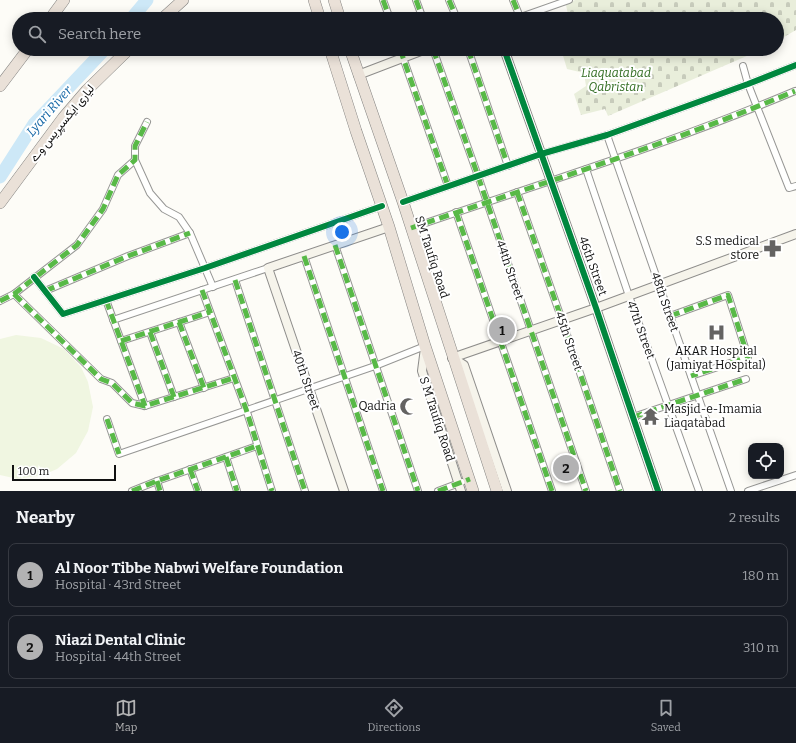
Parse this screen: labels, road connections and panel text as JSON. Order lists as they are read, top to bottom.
{
  "streets": {
    "highway": ["لیاری ایکسپریس وے", "SM Taufiq Road"],
    "street": [
      "46th Street",
      "44th Street",
      "48th Street",
      "47th Street",
      "45th Street",
      "40th Street",
      "S M Taufiq Road"
    ]
  },
  "water": ["Lyari River"],
  "parks": ["Liaquatabad Qabristan"],
  "places": {
    "pharmacy": ["S.S medical store"],
    "hospital": ["AKAR Hospital (Jamiyat Hospital)"],
    "mosque": ["Qadria"],
    "temple": ["Masjid-e-Imamia Liaqatabad"]
  },
  "scale_bar": "100 m",
  "page": {
    "search": "Search here",
    "pins": ["1", "2"],
    "scale": "100 m",
    "heading": ["Nearby", "2 results"],
    "list": [
      {
        "mark": "1",
        "name": "Al Noor Tibbe Nabwi Welfare Foundation",
        "note": "Hospital · 43rd Street",
        "value": "180 m"
      },
      {
        "mark": "2",
        "name": "Niazi Dental Clinic",
        "note": "Hospital · 44th Street",
        "value": "310 m"
      }
    ],
    "nav": ["Map", "Directions", "Saved"]
  }
}
